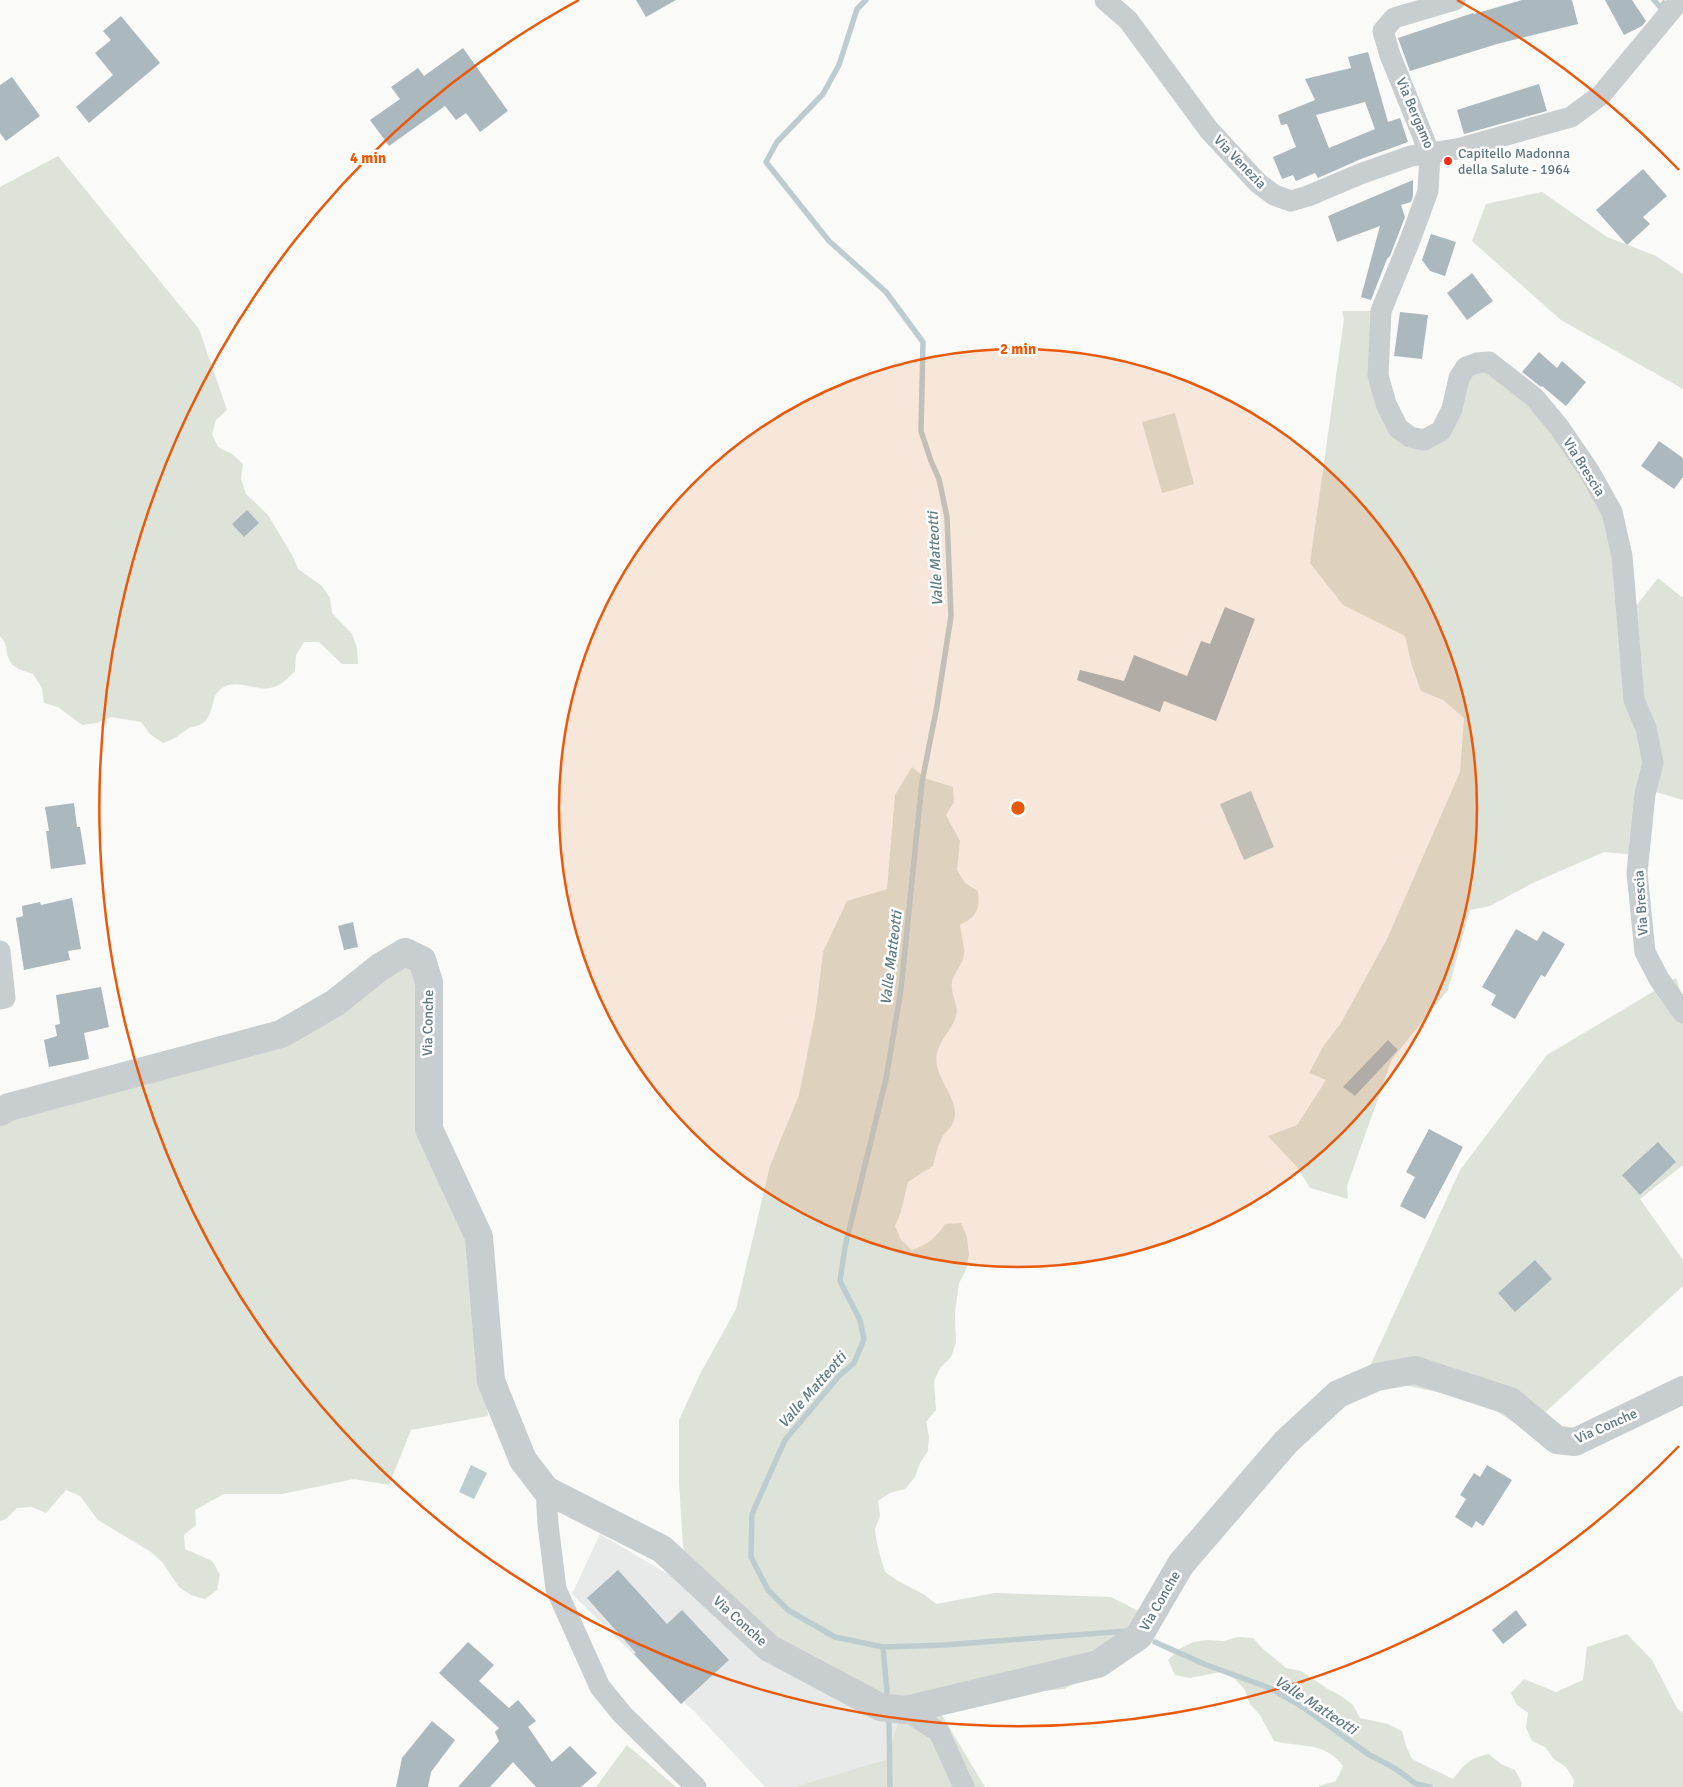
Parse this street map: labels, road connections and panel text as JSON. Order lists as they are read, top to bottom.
{
  "streets": {
    "street": [
      "Via Bergamo",
      "Via Venezia",
      "Via Brescia",
      "Via Conche"
    ]
  },
  "crossings": [
    ["Via Bergamo", "Via Venezia"],
    ["Via Bergamo", "Via Brescia"],
    ["Via Venezia", "Via Brescia"]
  ],
  "water": ["Valle Matteotti"],
  "places": ["Capitello Madonna della Salute - 1964"],
  "rings": ["4 min", "2 min"]
}
